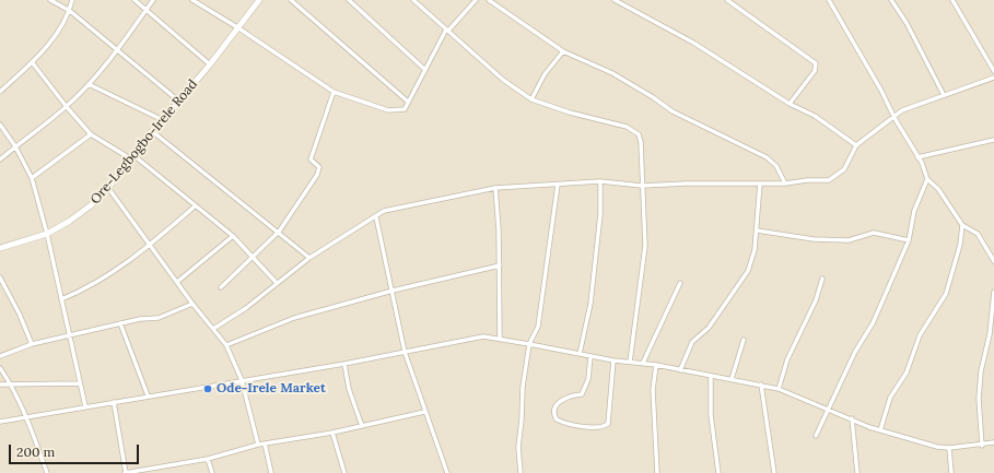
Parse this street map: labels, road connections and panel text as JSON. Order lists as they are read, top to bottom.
{
  "streets": {
    "main road": ["Ore-Legbogbo-Irele Road"]
  },
  "places": ["Ode-Irele Market"],
  "scale_bar": "200 m"
}
